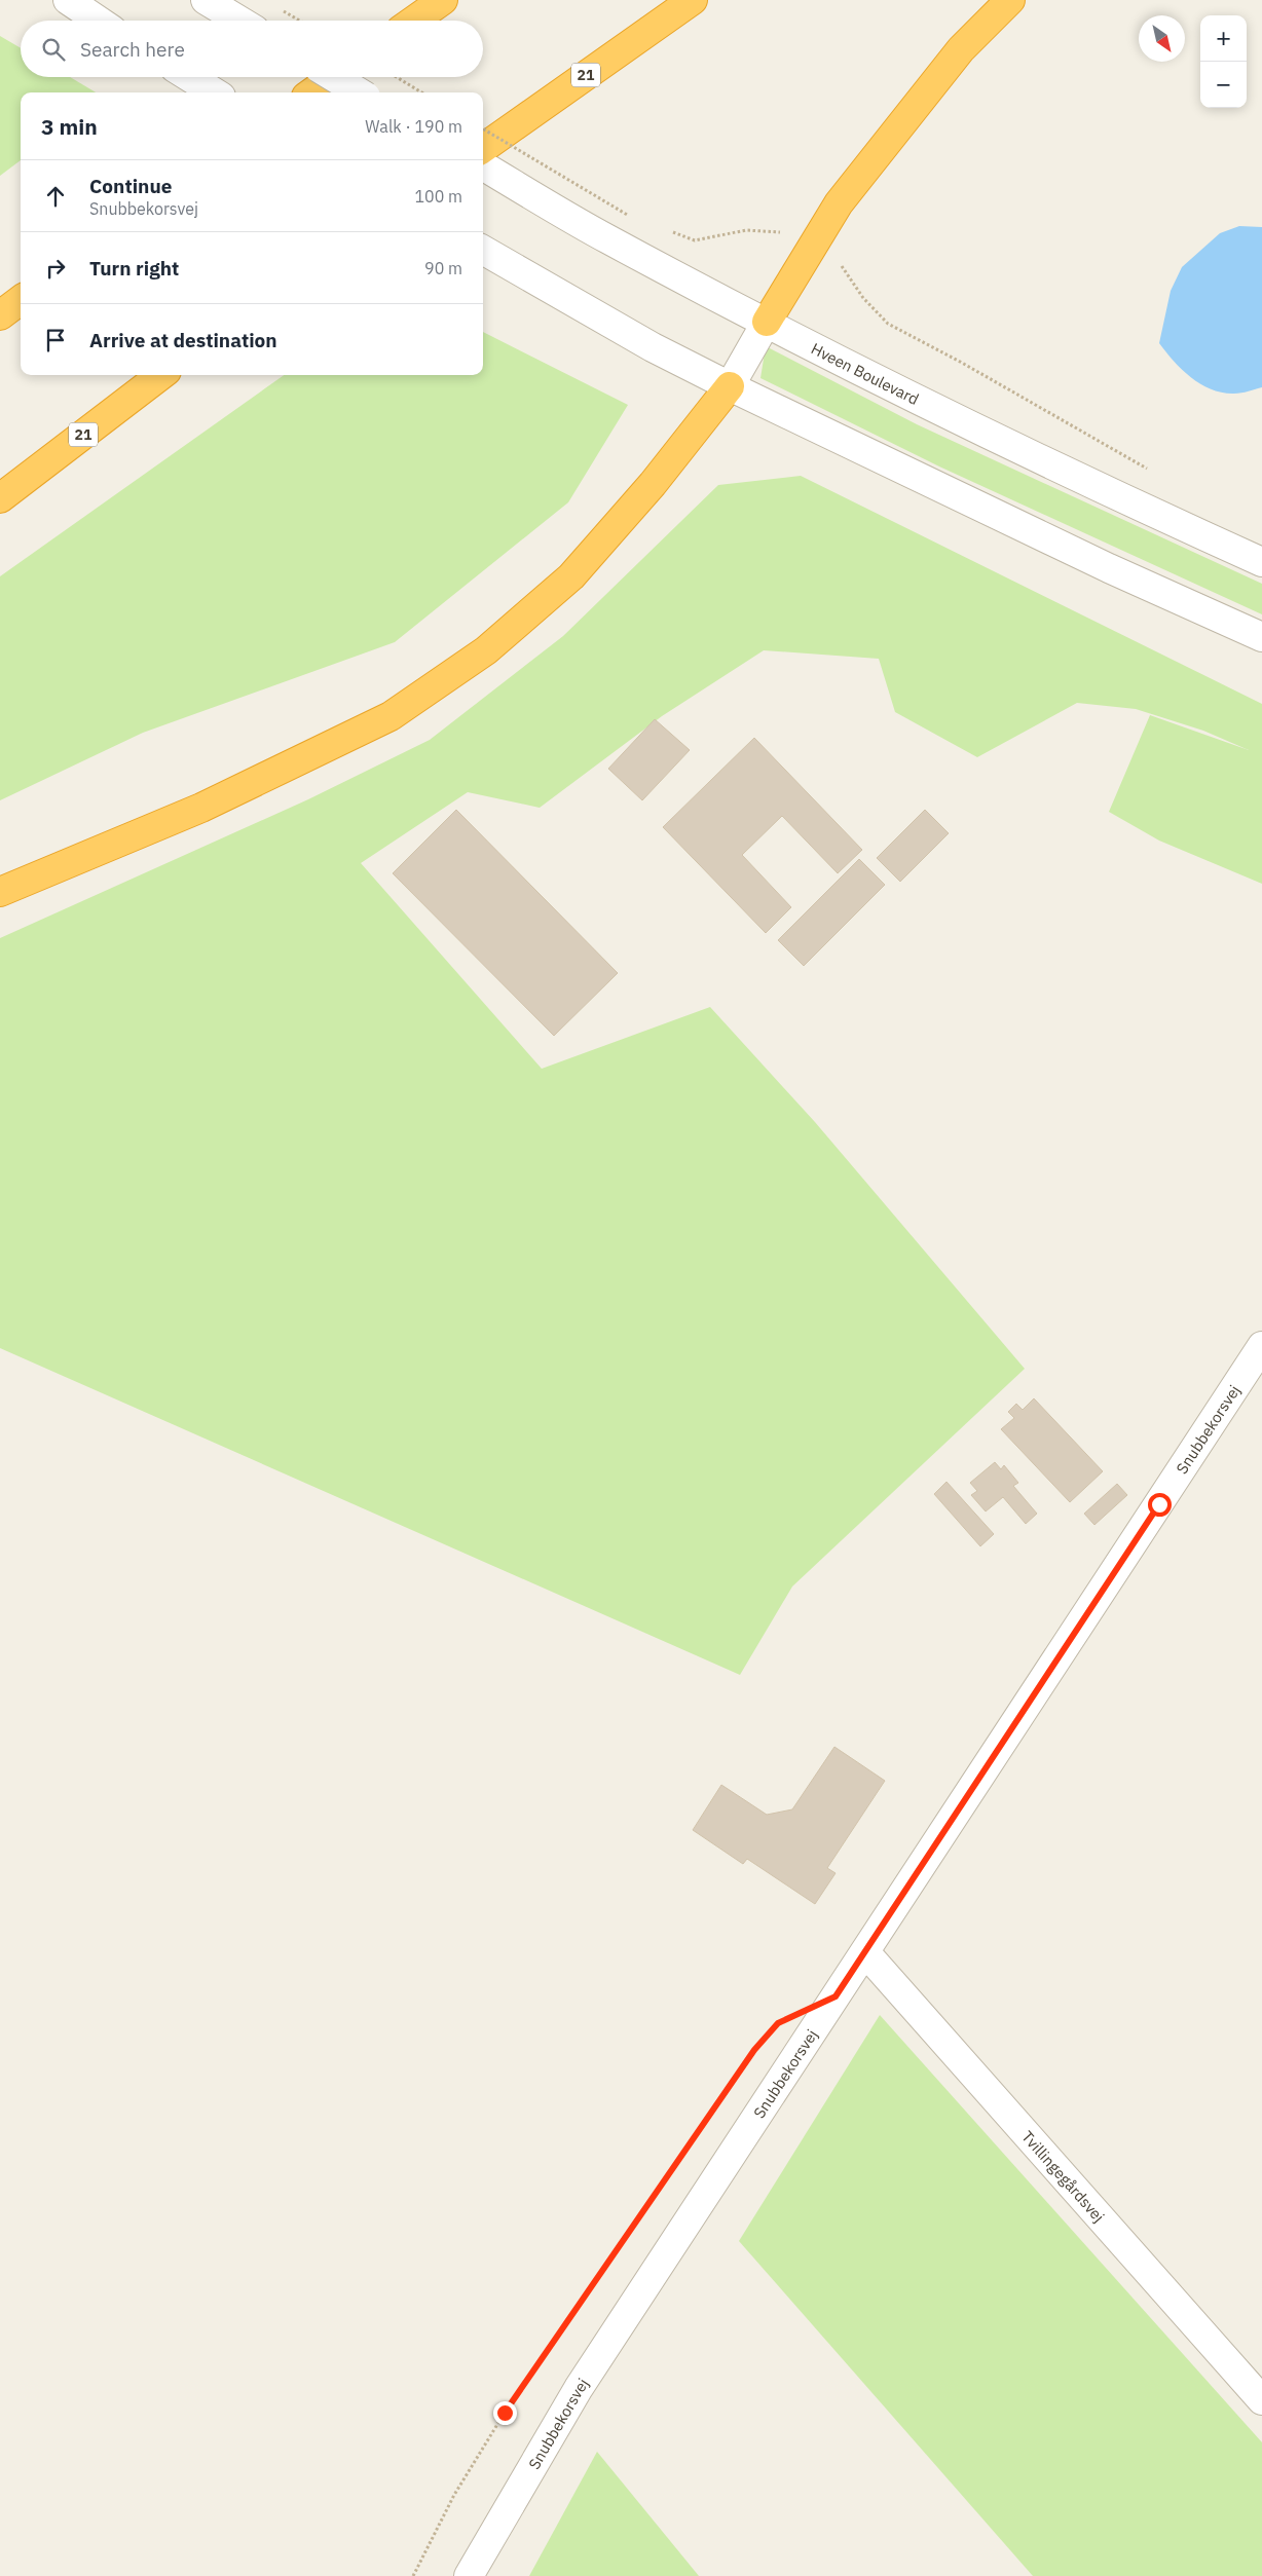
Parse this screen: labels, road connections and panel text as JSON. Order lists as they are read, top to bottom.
{
  "streets": {
    "highway": ["21"],
    "street": ["Hveen Boulevard", "Snubbekorsvej", "Tvillingegårdsvej"]
  },
  "crossings": [
    ["Snubbekorsvej", "Tvillingegårdsvej"]
  ],
  "north": "bottom right",
  "page": {
    "map_buttons": ["+", "−"],
    "search": "Search here",
    "heading": ["3 min", "Walk · 190 m"],
    "list": [
      ["Continue", "Snubbekorsvej", "100 m"],
      ["Turn right", "90 m"],
      "Arrive at destination"
    ]
  }
}
